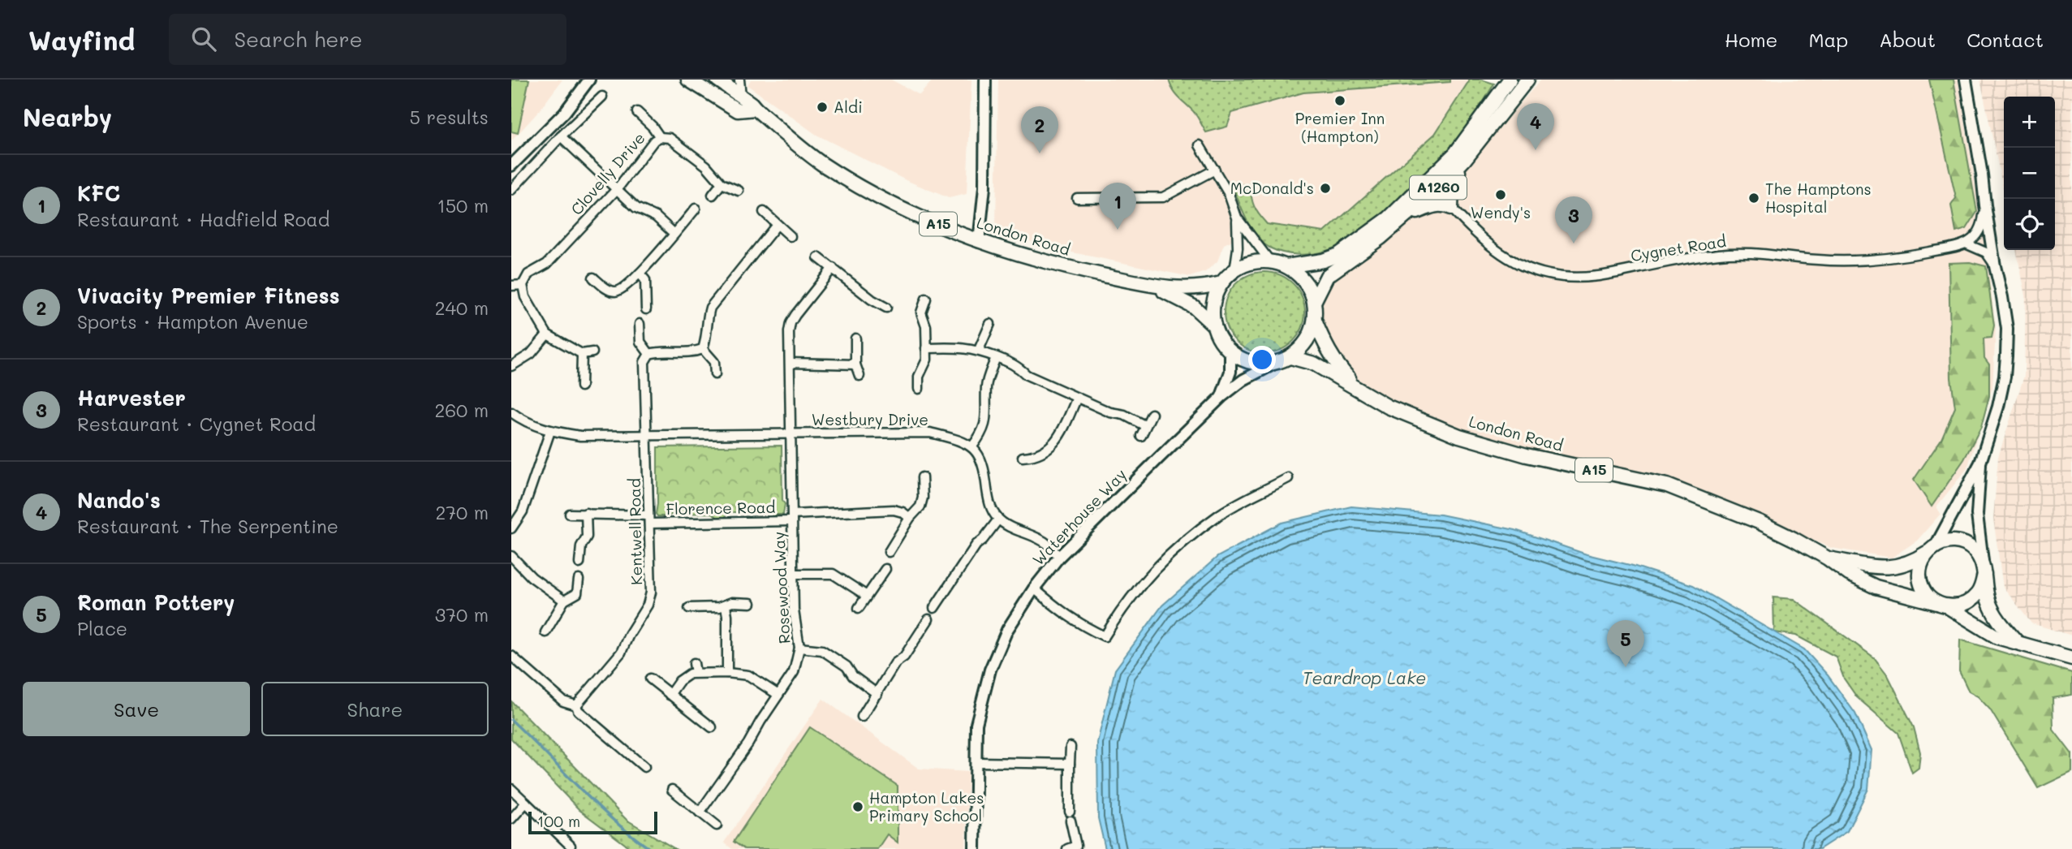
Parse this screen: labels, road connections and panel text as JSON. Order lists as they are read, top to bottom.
{
  "streets": {
    "main road": ["A1260", "A15", "London Road"],
    "street": [
      "Clovelly Drive",
      "Cygnet Road",
      "Westbury Drive",
      "Florence Road",
      "Waterhouse Way",
      "Kentwell Road",
      "Rosewood Way"
    ]
  },
  "crossings": [
    ["A1260", "London Road"],
    ["A1260", "Waterhouse Way"],
    ["A15", "London Road"],
    ["London Road", "Waterhouse Way"],
    ["Westbury Drive", "Kentwell Road"],
    ["Westbury Drive", "Rosewood Way"],
    ["Florence Road", "Kentwell Road"],
    ["Florence Road", "Rosewood Way"]
  ],
  "water": ["Teardrop Lake"],
  "places": [
    "Premier Inn (Hampton)",
    "Aldi",
    "McDonald's",
    "Wendy's",
    "The Hamptons Hospital",
    "Hampton Lakes Primary School"
  ],
  "scale_bar": "100 m",
  "page": {
    "header": "Wayfind",
    "search": "Search here",
    "nav": [
      "Home",
      "Map",
      "About",
      "Contact"
    ],
    "heading": ["Nearby", "5 results"],
    "map_buttons": ["+", "−"],
    "pins": [
      "4",
      "2",
      "1",
      "3",
      "5"
    ],
    "list": [
      {
        "mark": "1",
        "name": "KFC",
        "note": "Restaurant · Hadfield Road",
        "value": "150 m"
      },
      {
        "mark": "2",
        "name": "Vivacity Premier Fitness",
        "note": "Sports · Hampton Avenue",
        "value": "240 m"
      },
      {
        "mark": "3",
        "name": "Harvester",
        "note": "Restaurant · Cygnet Road",
        "value": "260 m"
      },
      {
        "mark": "4",
        "name": "Nando's",
        "note": "Restaurant · The Serpentine",
        "value": "270 m"
      },
      {
        "mark": "5",
        "name": "Roman Pottery",
        "note": "Place",
        "value": "370 m"
      }
    ],
    "buttons": ["Save", "Share"],
    "scale": "100 m"
  }
}
